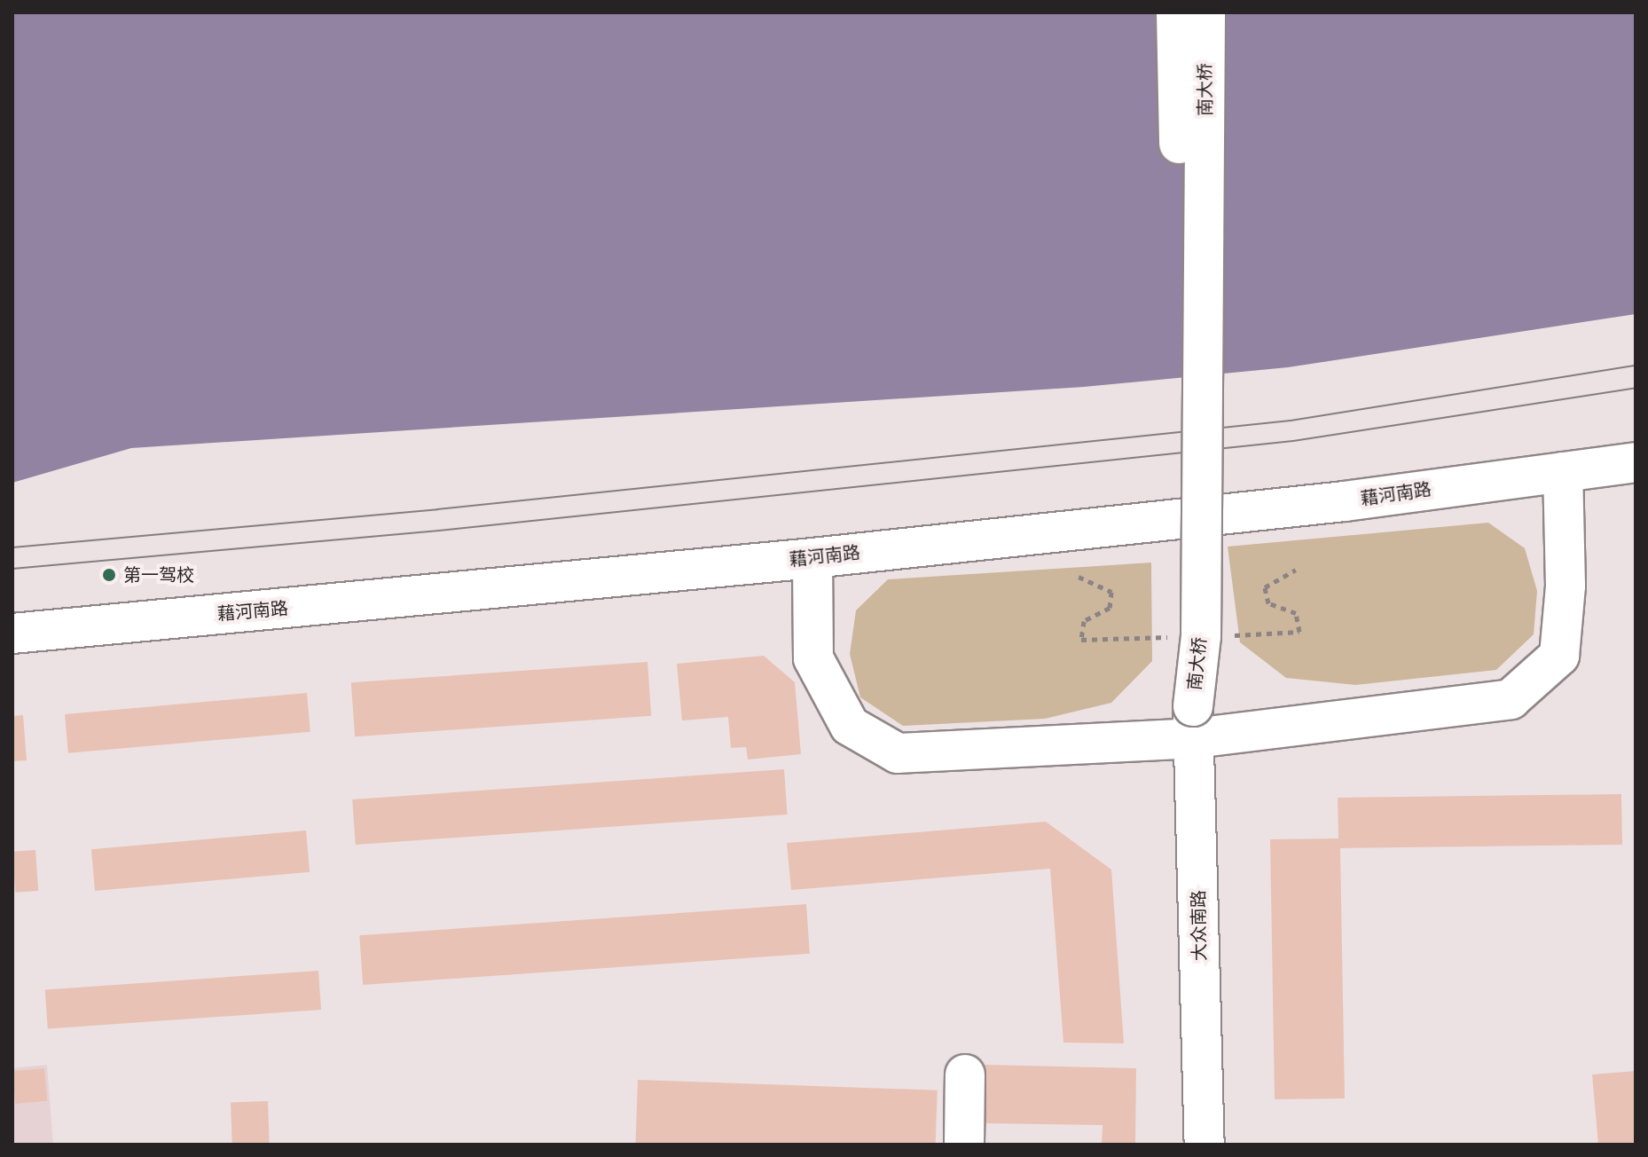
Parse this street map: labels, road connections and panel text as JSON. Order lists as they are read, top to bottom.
{
  "streets": {
    "main road": ["南大桥", "藉河南路", "大众南路"]
  },
  "crossings": [
    ["南大桥", "大众南路"]
  ],
  "places": ["第一驾校"]
}
